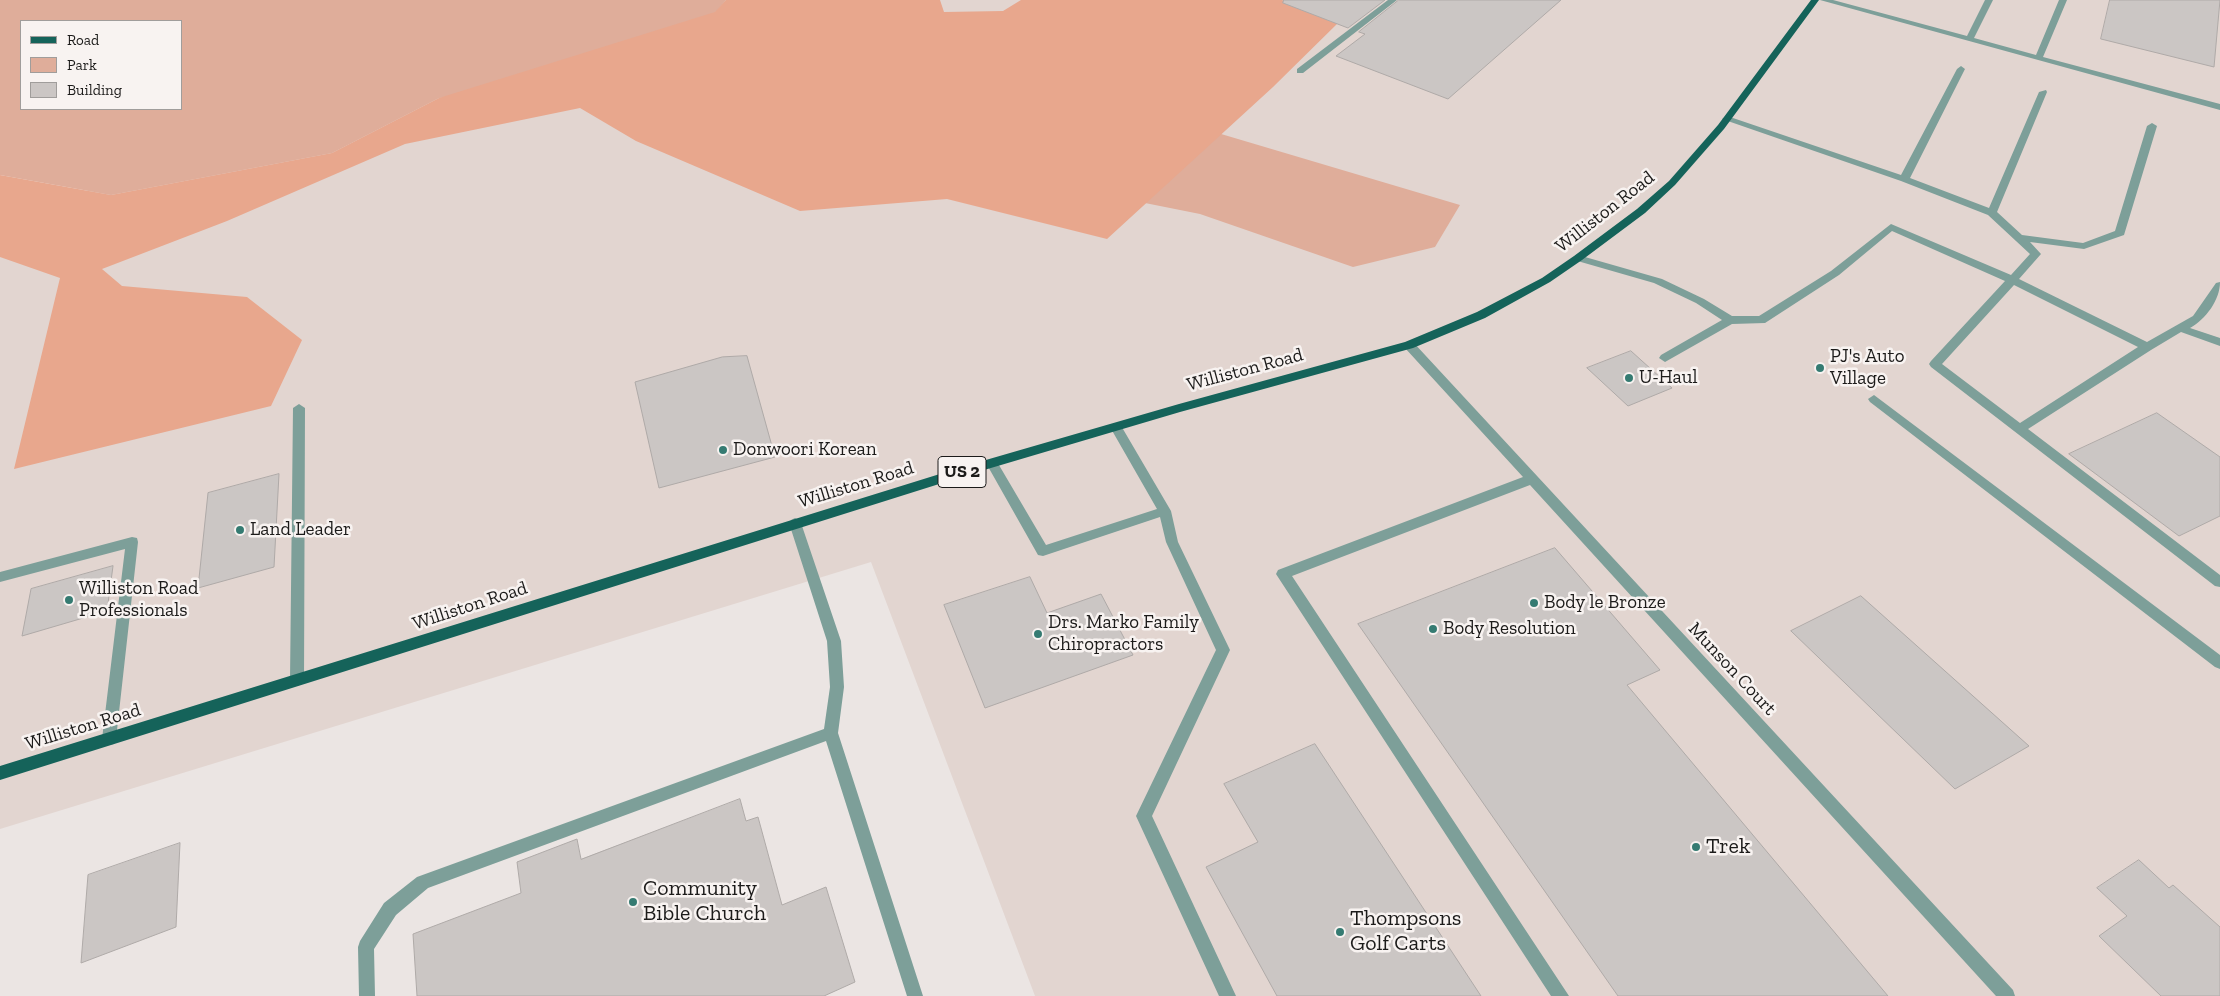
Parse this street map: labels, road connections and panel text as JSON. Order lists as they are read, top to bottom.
{
  "streets": {
    "main road": ["Williston Road", "US 2"],
    "street": ["Munson Court"]
  },
  "crossings": [
    ["Williston Road", "Munson Court"]
  ],
  "places": [
    "PJ's Auto Village",
    "U-Haul",
    "Donwoori Korean",
    "Land Leader",
    "Williston Road Professionals",
    "Body le Bronze",
    "Body Resolution",
    "Drs. Marko Family Chiropractors",
    "Trek",
    "Community Bible Church",
    "Thompsons Golf Carts"
  ],
  "legend": ["Road", "Park", "Building"]
}
